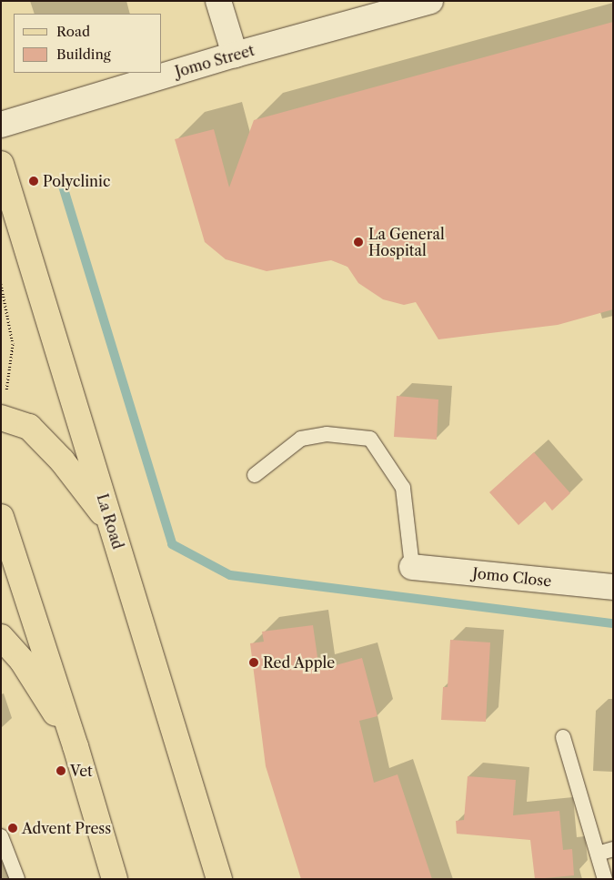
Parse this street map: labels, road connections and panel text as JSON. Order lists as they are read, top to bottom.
{
  "streets": {
    "main road": ["La Road"],
    "street": ["Jomo Street", "Jomo Close"]
  },
  "places": [
    "Polyclinic",
    "La General Hospital",
    "Red Apple",
    "Vet",
    "Advent Press"
  ],
  "legend": ["Road", "Building"]
}
